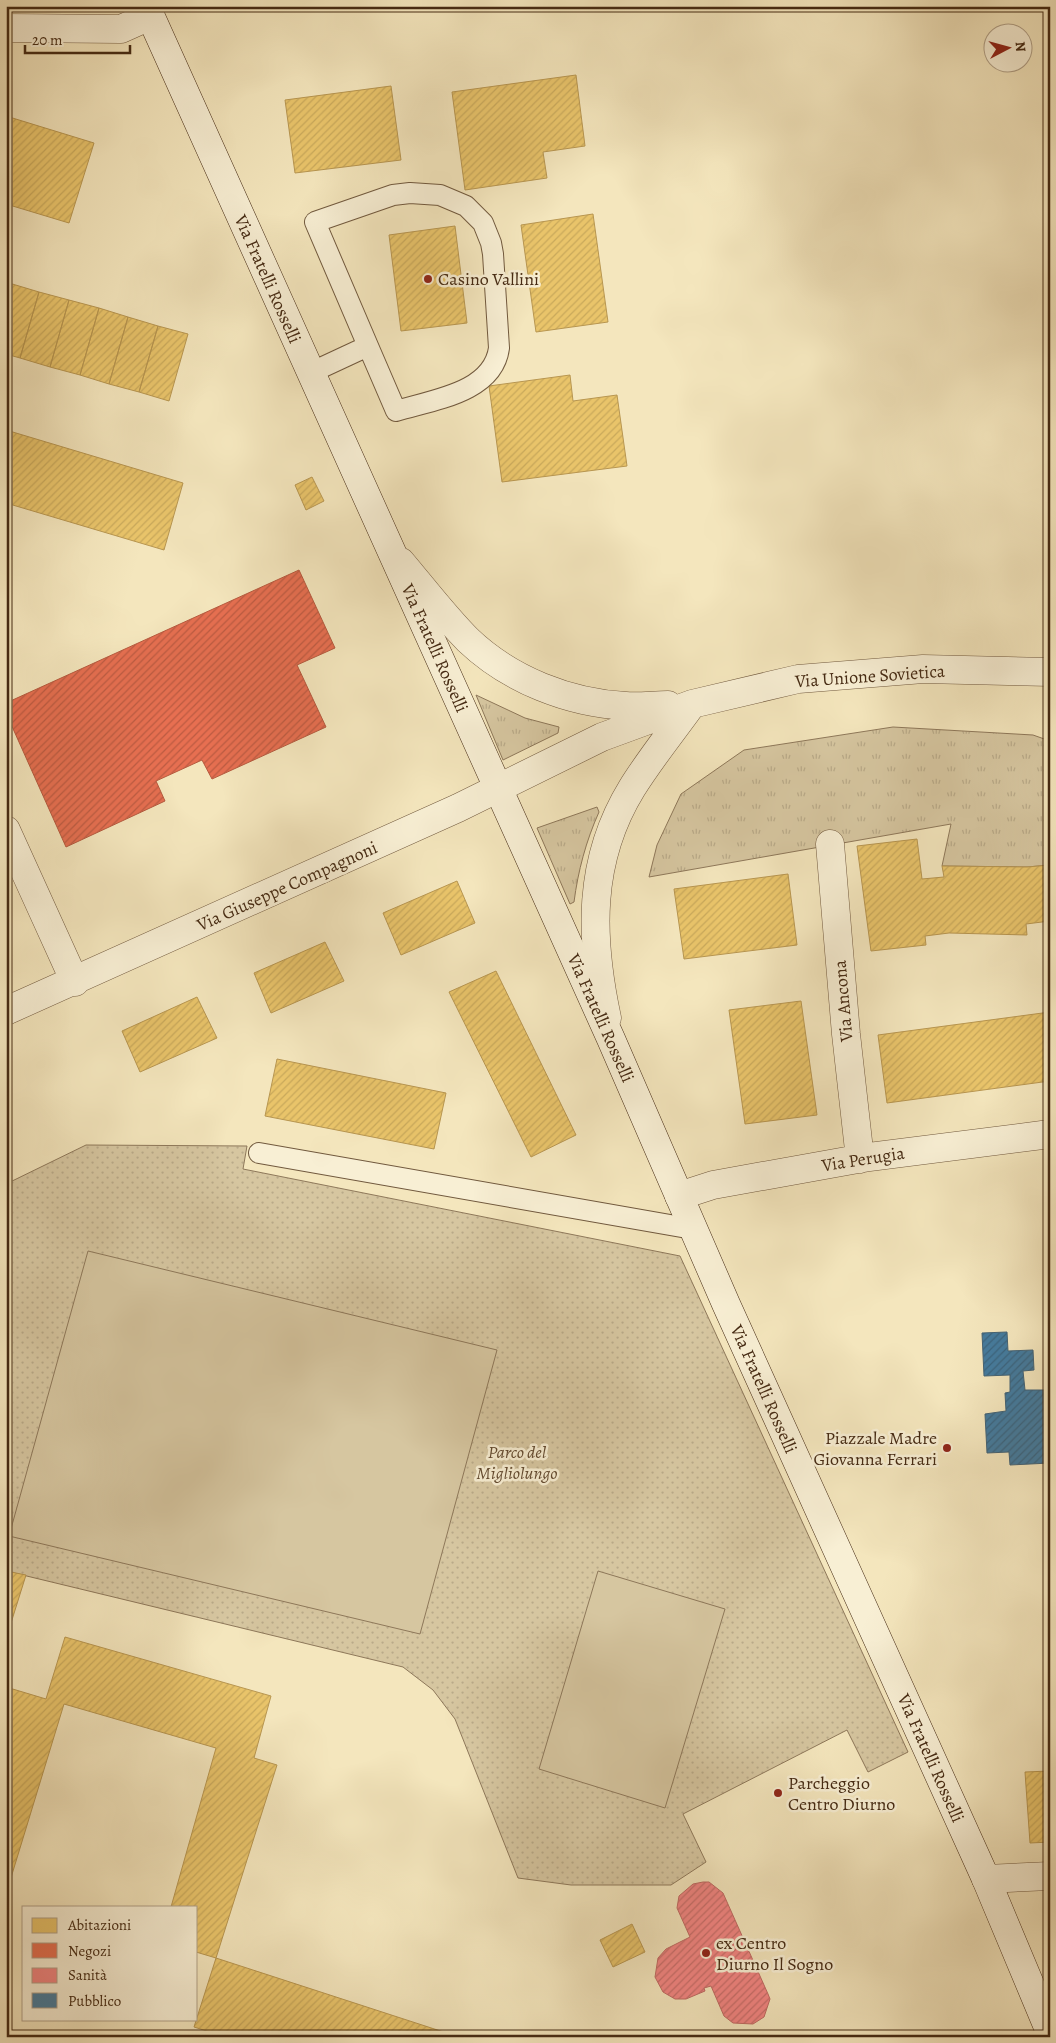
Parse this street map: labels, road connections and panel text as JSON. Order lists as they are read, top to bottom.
{
  "streets": {
    "street": [
      "Via Fratelli Rosselli",
      "Via Unione Sovietica",
      "Via Giuseppe Compagnoni",
      "Via Ancona",
      "Via Perugia"
    ]
  },
  "crossings": [
    ["Via Fratelli Rosselli", "Via Unione Sovietica"],
    ["Via Fratelli Rosselli", "Via Giuseppe Compagnoni"],
    ["Via Fratelli Rosselli", "Via Perugia"],
    ["Via Unione Sovietica", "Via Giuseppe Compagnoni"],
    ["Via Ancona", "Via Perugia"]
  ],
  "parks": ["Parco del Migliolungo"],
  "places": [
    "Casino Vallini",
    "Piazzale Madre Giovanna Ferrari",
    "Parcheggio Centro Diurno",
    "ex Centro Diurno Il Sogno"
  ],
  "legend": [
    "Abitazioni",
    "Negozi",
    "Sanità",
    "Pubblico"
  ],
  "scale_bar": "20 m",
  "north": "right"
}
